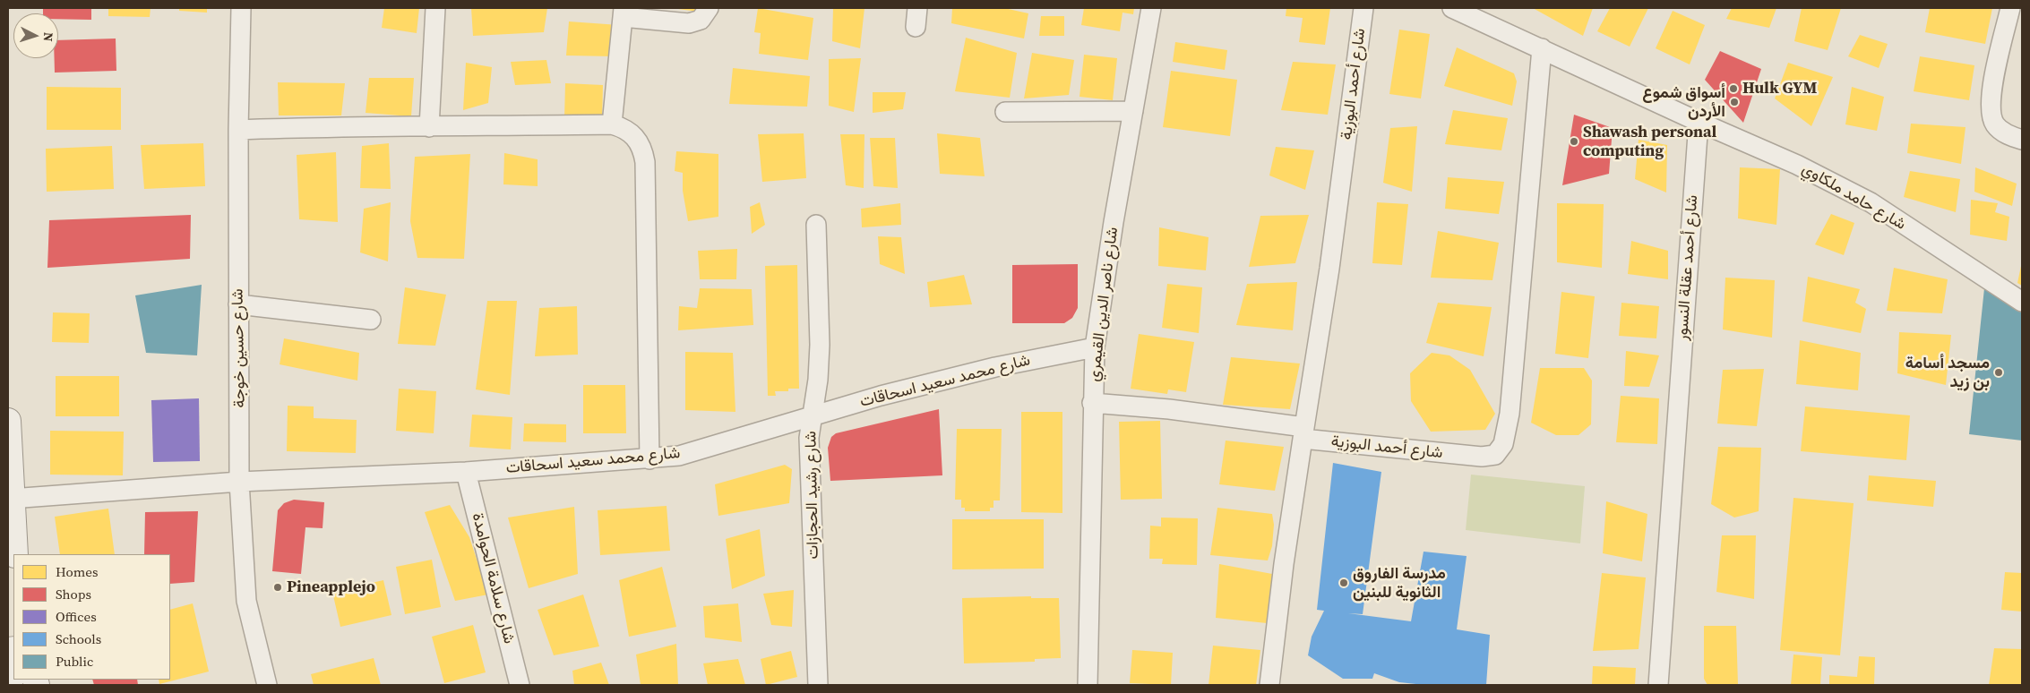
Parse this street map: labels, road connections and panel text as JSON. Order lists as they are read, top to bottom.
{
  "streets": {
    "street": [
      "شارع أحمد البوزية",
      "شارع حامد ملكاوي",
      "شارع أحمد عقلة النسور",
      "شارع ناصر الدين القيمري",
      "شارع حسين خوجة",
      "شارع محمد سعيد اسحاقات",
      "شارع رشيد الحجازات",
      "شارع سلامة الحوامدة"
    ]
  },
  "crossings": [
    ["شارع حامد ملكاوي", "شارع أحمد عقلة النسور"],
    ["شارع ناصر الدين القيمري", "شارع محمد سعيد اسحاقات"],
    ["شارع حسين خوجة", "شارع محمد سعيد اسحاقات"],
    ["شارع محمد سعيد اسحاقات", "شارع رشيد الحجازات"],
    ["شارع محمد سعيد اسحاقات", "شارع سلامة الحوامدة"]
  ],
  "places": [
    "Hulk GYM",
    "أسواق شموع الأردن",
    "Shawash personal computing",
    "مسجد أسامة بن زيد",
    "مدرسة الفاروق الثانوية للبنين",
    "Pineapplejo"
  ],
  "legend": [
    "Homes",
    "Shops",
    "Offices",
    "Schools",
    "Public"
  ],
  "north": "right"
}
